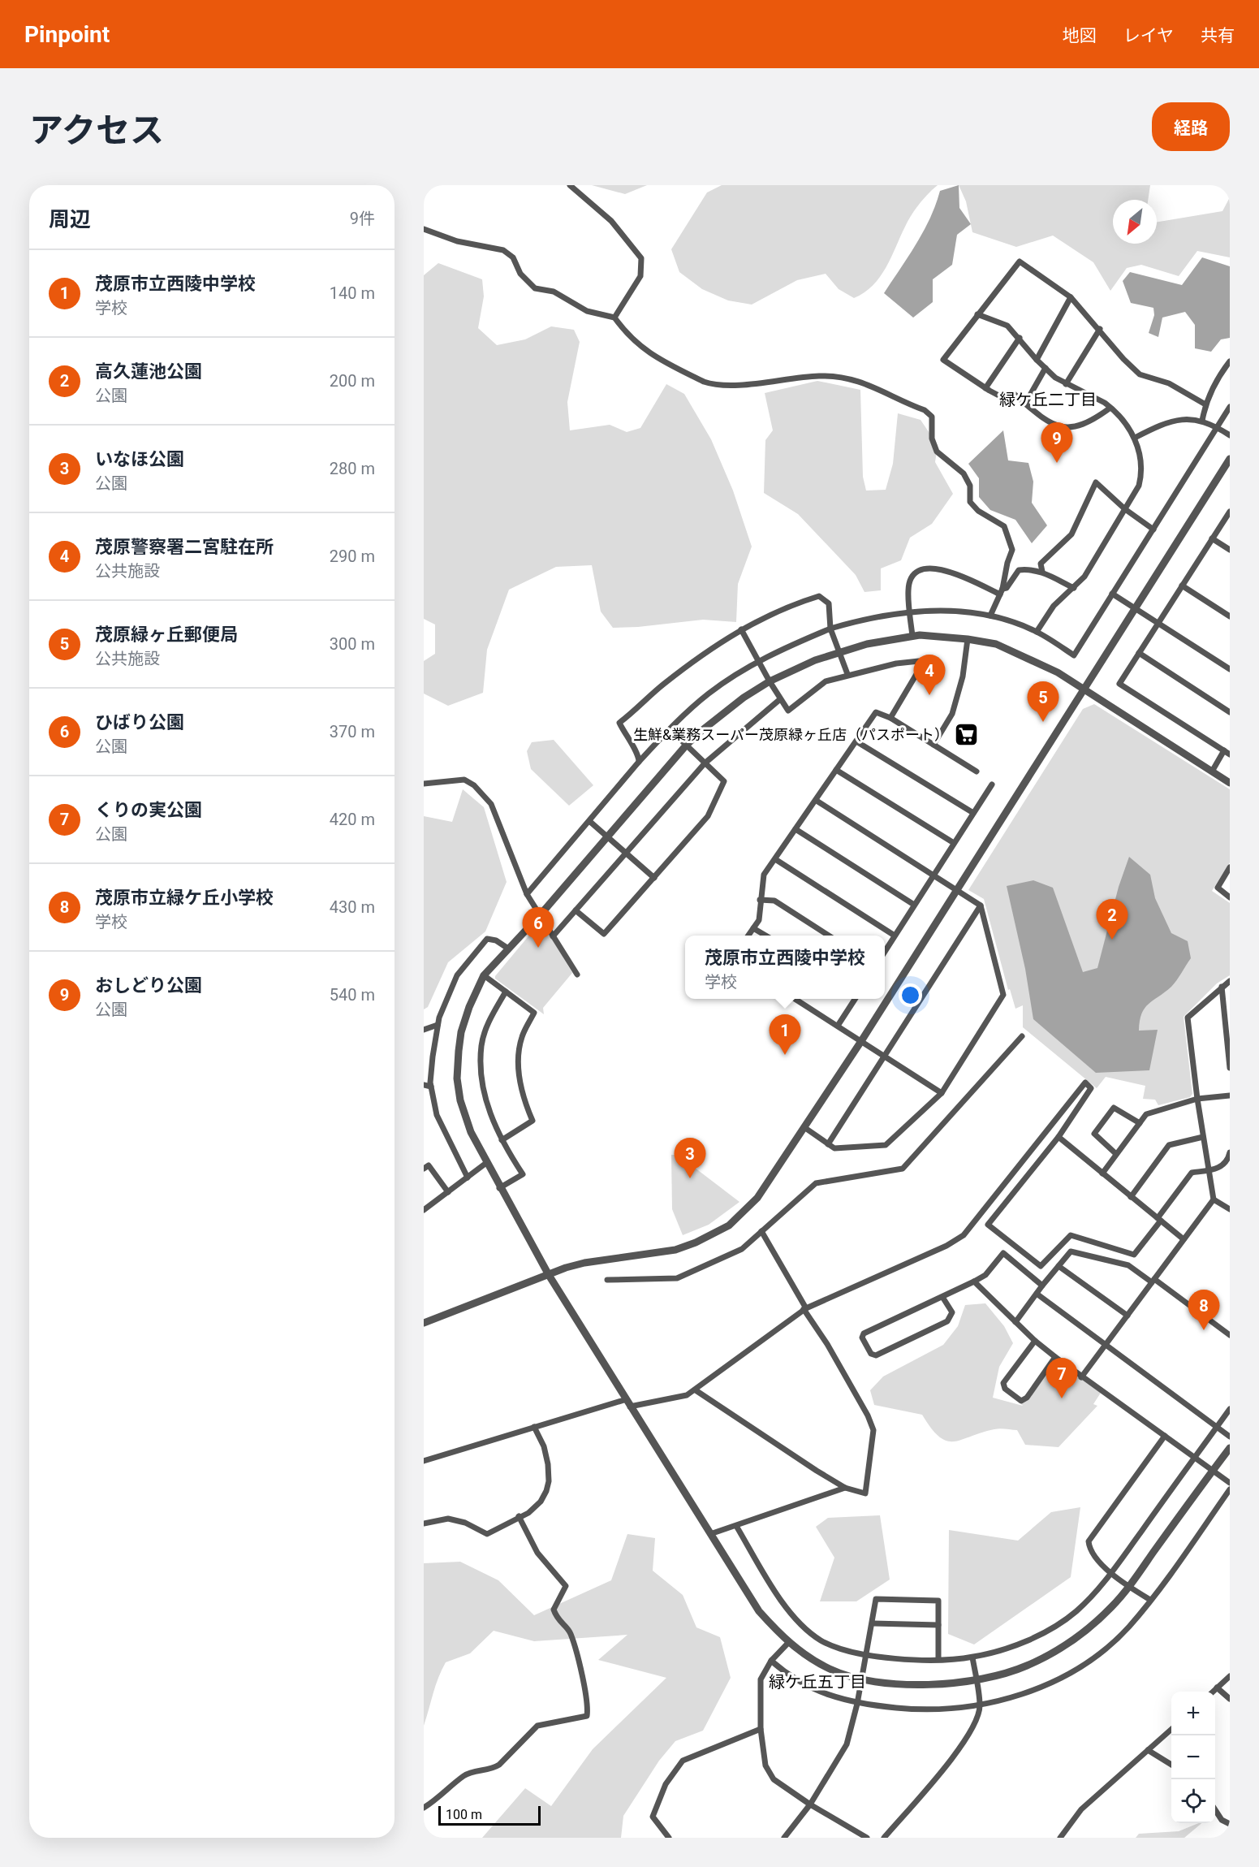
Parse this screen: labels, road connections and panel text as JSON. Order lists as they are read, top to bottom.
{
  "districts": ["緑ケ丘二丁目", "緑ケ丘五丁目"],
  "places": {
    "supermarket": ["生鮮&業務スーパー茂原緑ヶ丘店（パスポート）"]
  },
  "scale_bar": "100 m",
  "north": "bottom left",
  "page": {
    "header": "Pinpoint",
    "nav": ["地図", "レイヤ", "共有"],
    "title": "アクセス",
    "buttons": "経路",
    "heading": ["周辺", "9件"],
    "list": [
      {
        "mark": "1",
        "name": "茂原市立西陵中学校",
        "note": "学校",
        "value": "140 m"
      },
      {
        "mark": "2",
        "name": "高久蓮池公園",
        "note": "公園",
        "value": "200 m"
      },
      {
        "mark": "3",
        "name": "いなほ公園",
        "note": "公園",
        "value": "280 m"
      },
      {
        "mark": "4",
        "name": "茂原警察署二宮駐在所",
        "note": "公共施設",
        "value": "290 m"
      },
      {
        "mark": "5",
        "name": "茂原緑ヶ丘郵便局",
        "note": "公共施設",
        "value": "300 m"
      },
      {
        "mark": "6",
        "name": "ひばり公園",
        "note": "公園",
        "value": "370 m"
      },
      {
        "mark": "7",
        "name": "くりの実公園",
        "note": "公園",
        "value": "420 m"
      },
      {
        "mark": "8",
        "name": "茂原市立緑ケ丘小学校",
        "note": "学校",
        "value": "430 m"
      },
      {
        "mark": "9",
        "name": "おしどり公園",
        "note": "公園",
        "value": "540 m"
      }
    ],
    "pins": [
      "9",
      "4",
      "5",
      "2",
      "6",
      "1",
      "3",
      "8",
      "7"
    ],
    "popup": ["茂原市立西陵中学校", "学校"],
    "map_buttons": ["+", "−"],
    "scale": "100 m"
  }
}
